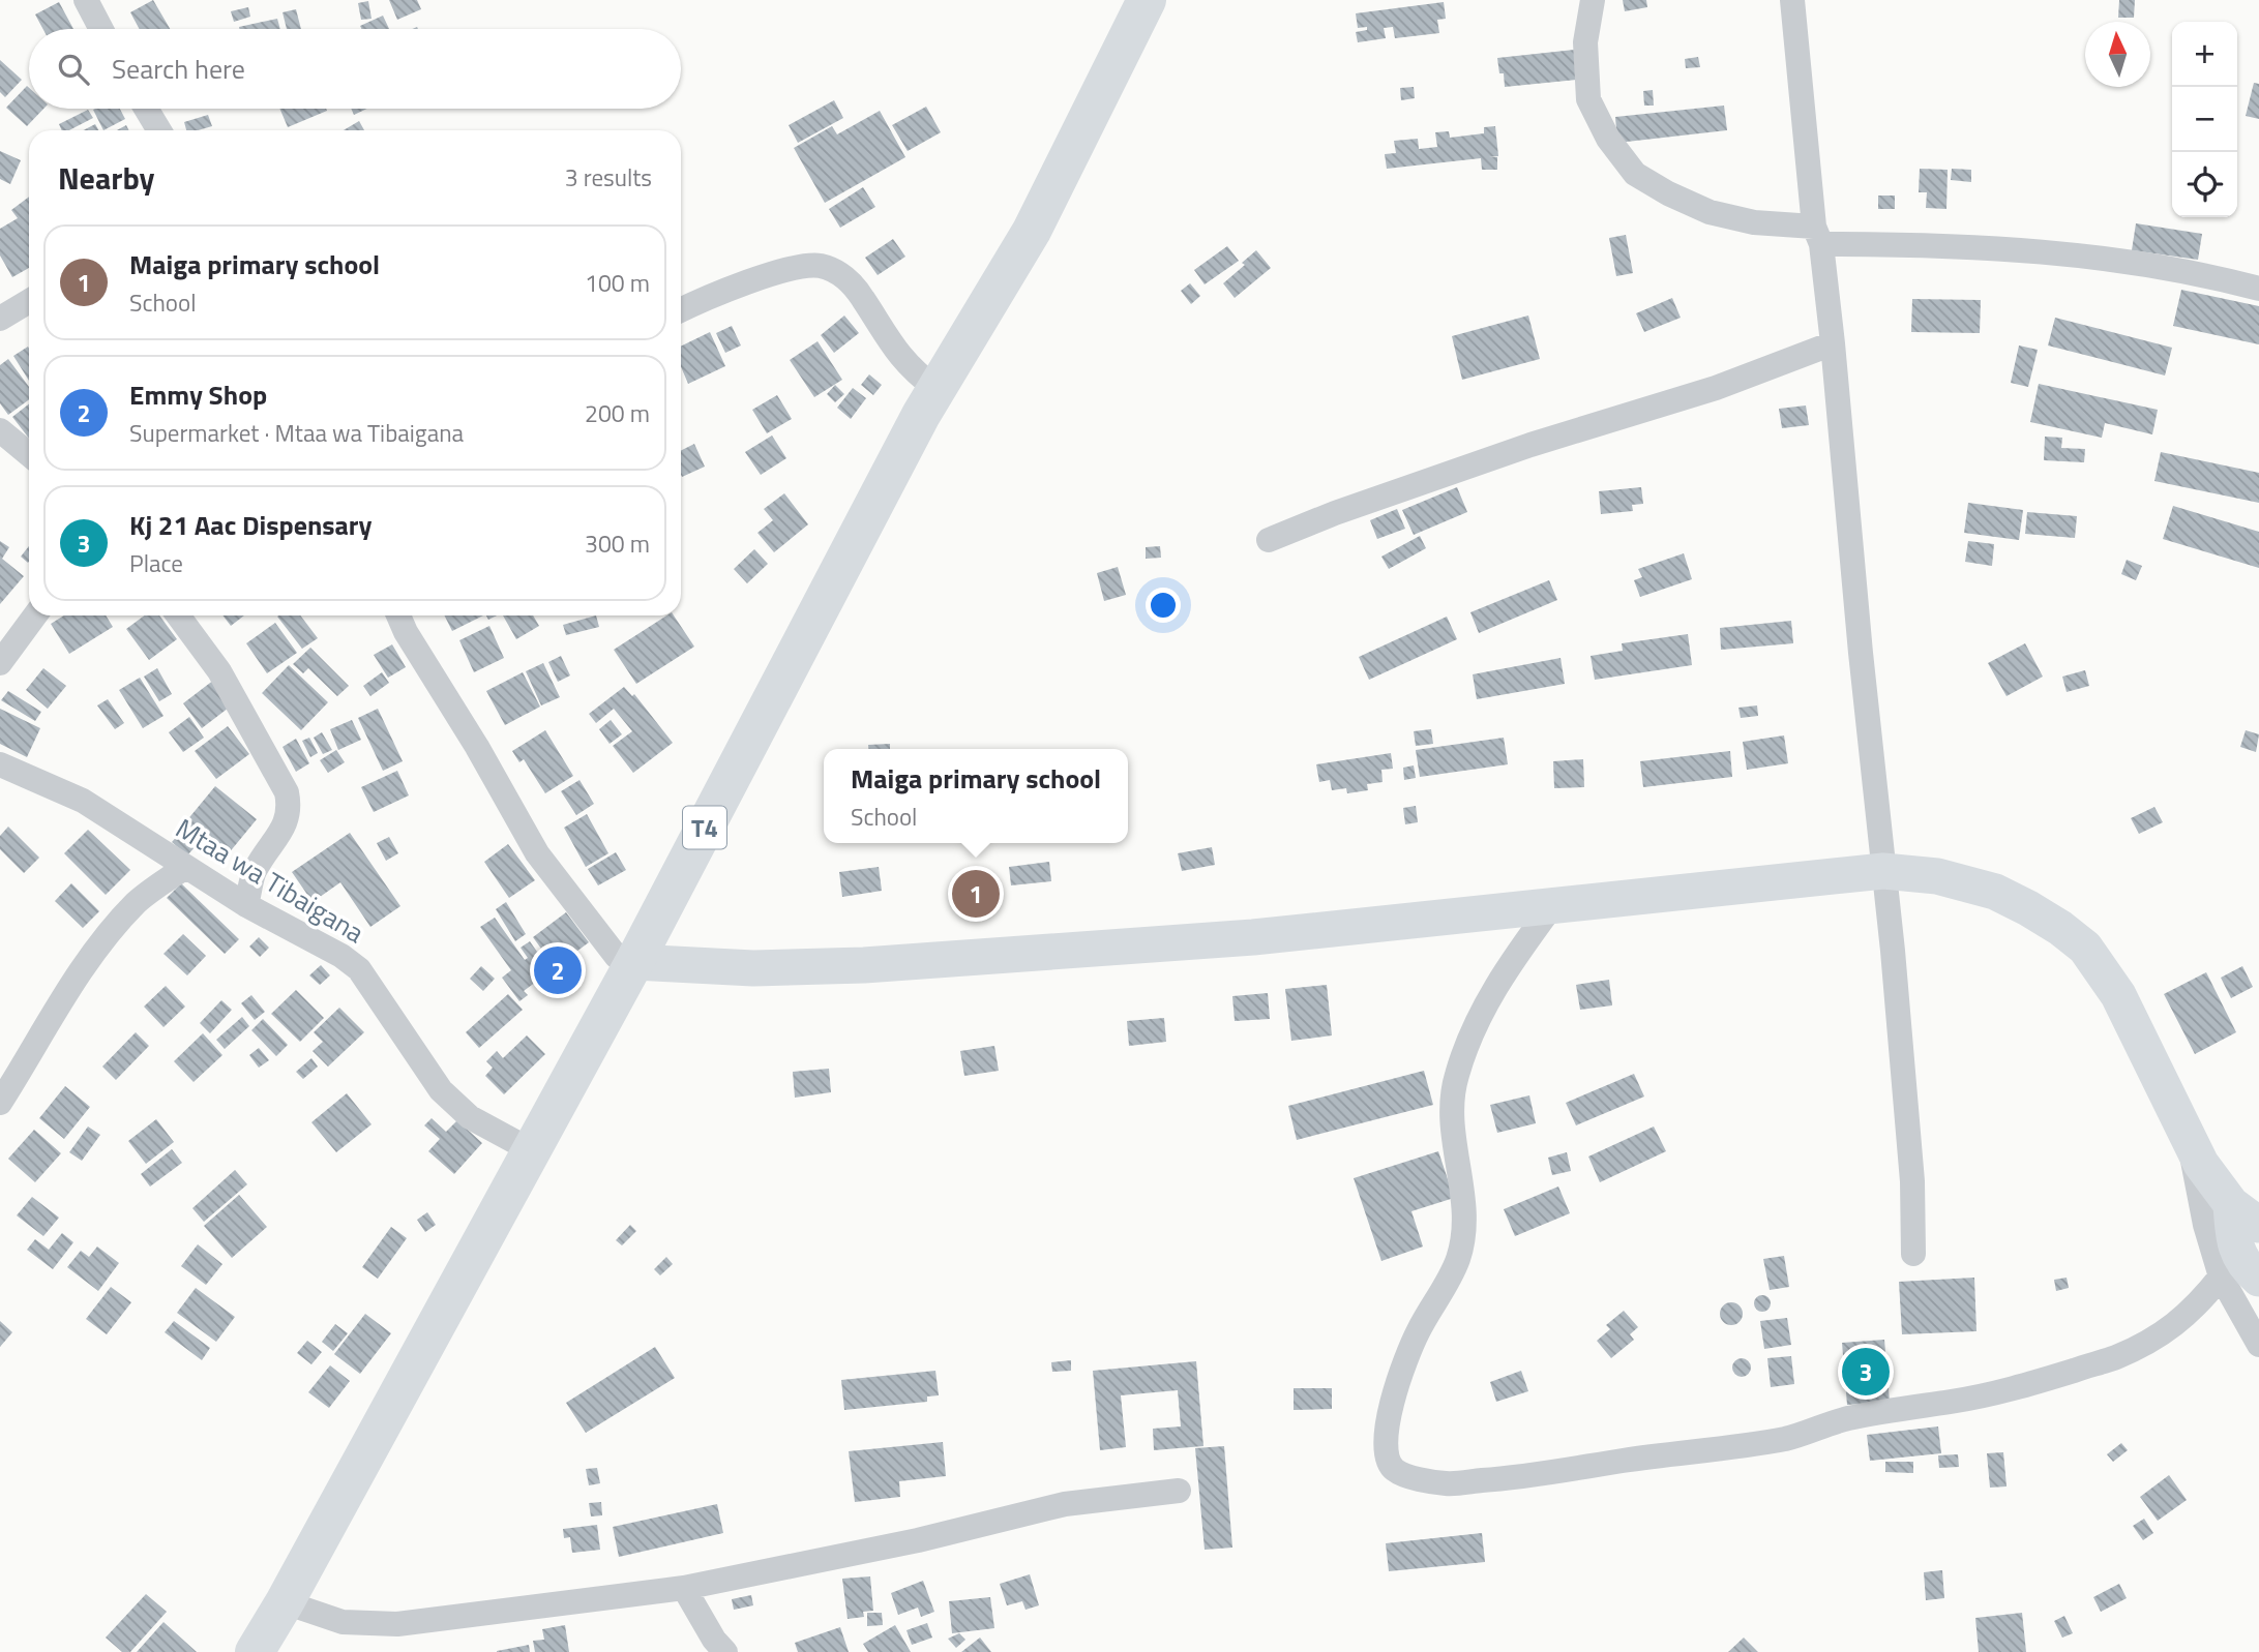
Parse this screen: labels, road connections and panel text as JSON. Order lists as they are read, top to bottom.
{
  "streets": {
    "highway": ["T4"],
    "street": ["Mtaa wa Tibaigana"]
  },
  "crossings": [
    ["T4", "Mtaa wa Tibaigana"]
  ],
  "north": "top",
  "page": {
    "map_buttons": ["+", "−"],
    "search": "Search here",
    "heading": ["Nearby", "3 results"],
    "list": [
      {
        "mark": "1",
        "name": "Maiga primary school",
        "note": "School",
        "value": "100 m"
      },
      {
        "mark": "2",
        "name": "Emmy Shop",
        "note": "Supermarket · Mtaa wa Tibaigana",
        "value": "200 m"
      },
      {
        "mark": "3",
        "name": "Kj 21 Aac Dispensary",
        "note": "Place",
        "value": "300 m"
      }
    ],
    "popup": ["Maiga primary school", "School"],
    "pins": ["1", "2", "3"]
  }
}
